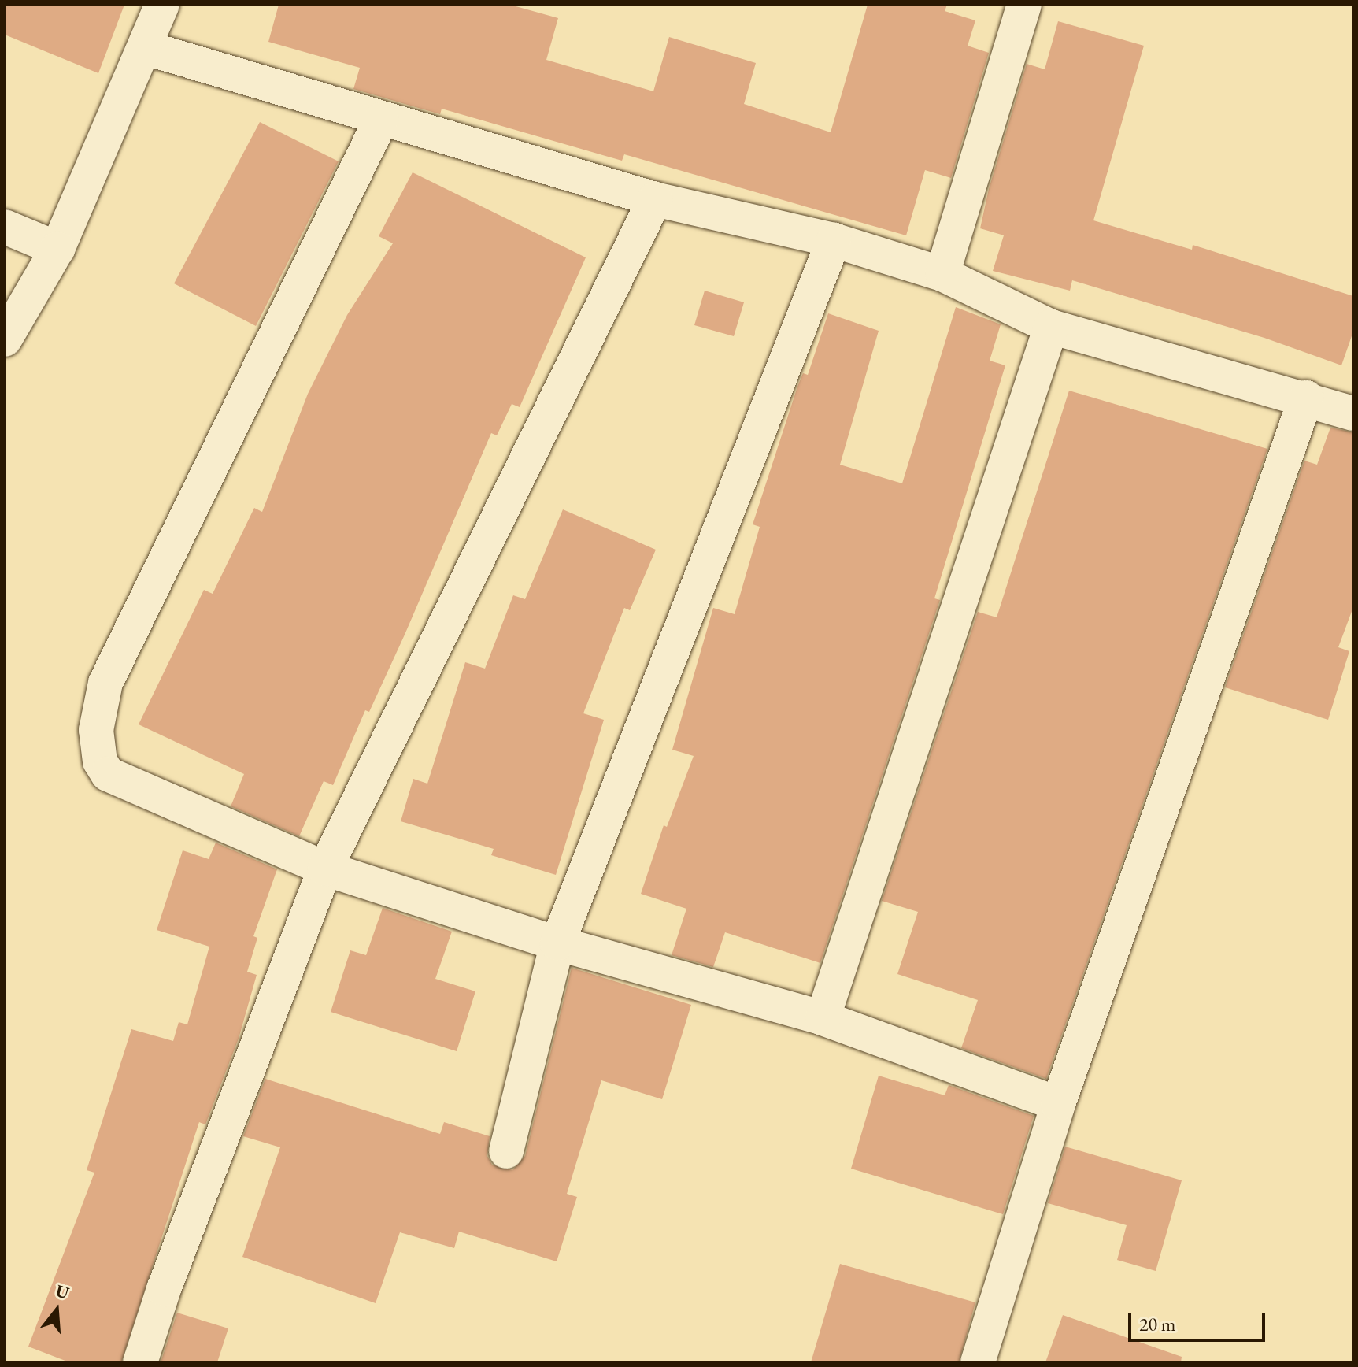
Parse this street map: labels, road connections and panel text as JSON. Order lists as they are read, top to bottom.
{
  "scale_bar": "20 m",
  "north": "top"
}
